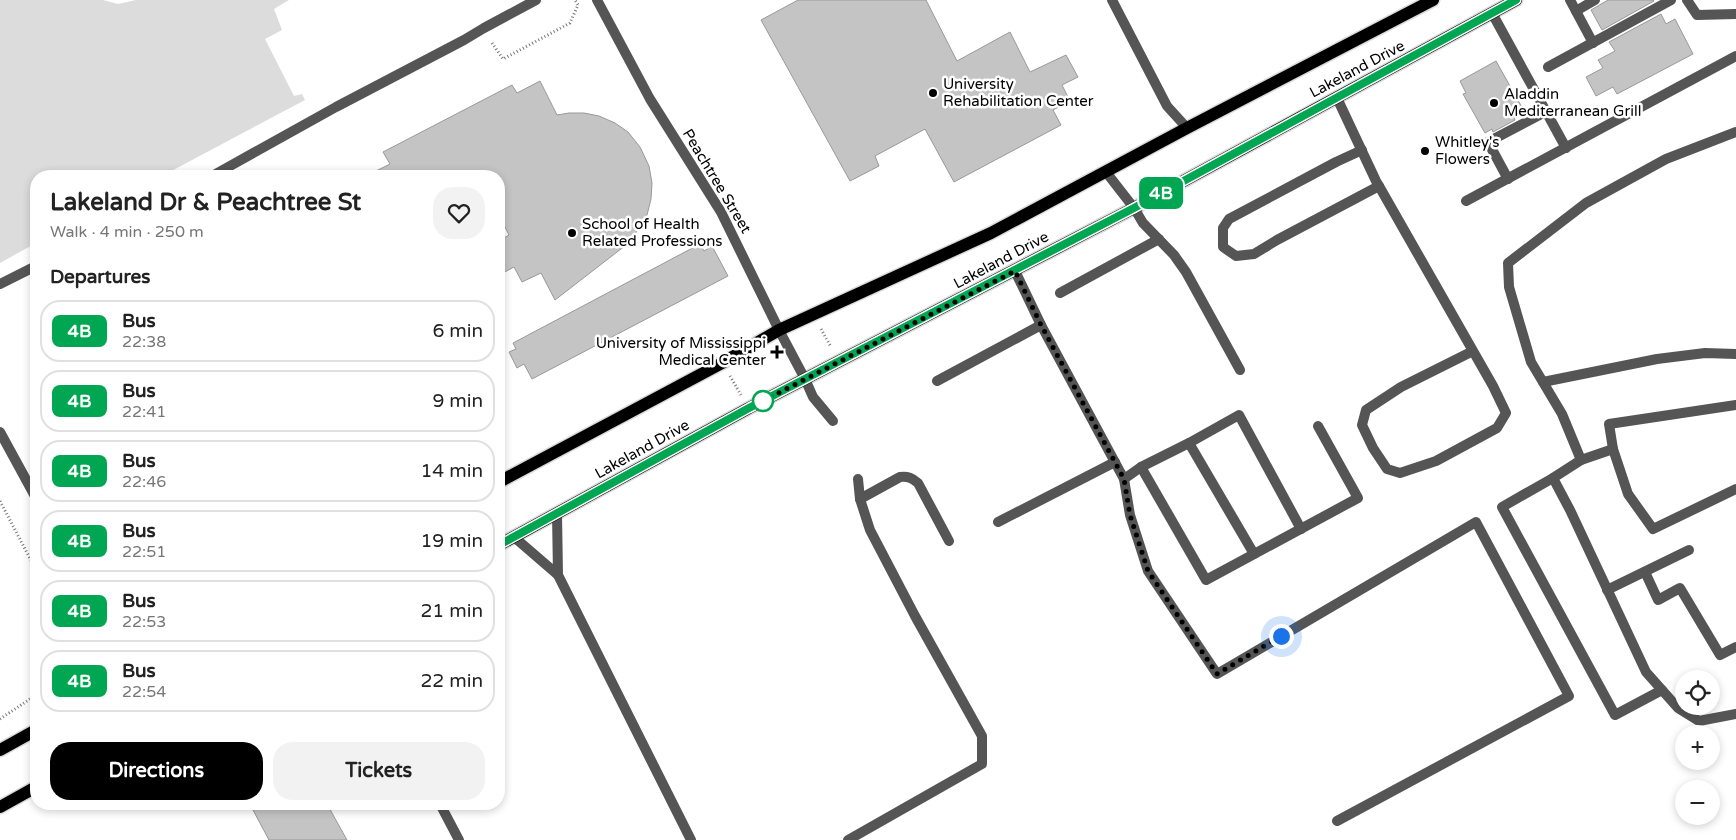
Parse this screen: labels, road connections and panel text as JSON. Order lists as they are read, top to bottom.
{
  "streets": {
    "main road": ["Lakeland Drive"],
    "street": ["Peachtree Street"]
  },
  "crossings": [
    ["Lakeland Drive", "Peachtree Street"]
  ],
  "places": {
    "other": [
      "University Rehabilitation Center",
      "Aladdin Mediterranean Grill",
      "Whitley's Flowers",
      "School of Health Related Professions"
    ],
    "health": ["University of Mississippi Medical Center"]
  },
  "lines": ["bus line 4B"],
  "page": {
    "on_map": "4B",
    "heading": [
      ["Lakeland Dr & Peachtree St", "Walk · 4 min · 250 m"],
      "Departures"
    ],
    "list": [
      {
        "mark": "4B",
        "name": "Bus",
        "note": "22:38",
        "value": "6 min"
      },
      {
        "mark": "4B",
        "name": "Bus",
        "note": "22:41",
        "value": "9 min"
      },
      {
        "mark": "4B",
        "name": "Bus",
        "note": "22:46",
        "value": "14 min"
      },
      {
        "mark": "4B",
        "name": "Bus",
        "note": "22:51",
        "value": "19 min"
      },
      {
        "mark": "4B",
        "name": "Bus",
        "note": "22:53",
        "value": "21 min"
      },
      {
        "mark": "4B",
        "name": "Bus",
        "note": "22:54",
        "value": "22 min"
      }
    ],
    "map_buttons": ["+", "−"],
    "buttons": ["Directions", "Tickets"]
  }
}
